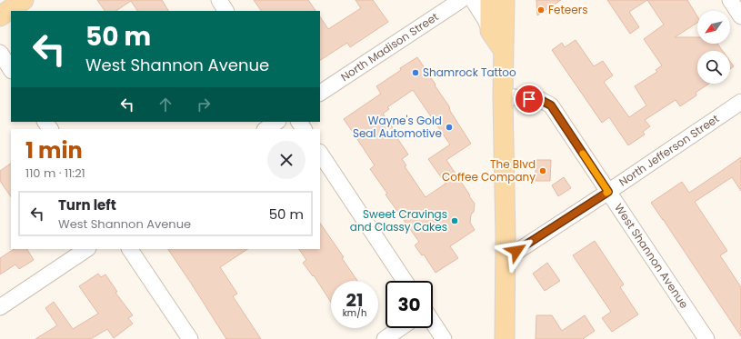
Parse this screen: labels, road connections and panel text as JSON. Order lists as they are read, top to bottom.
{
  "streets": {
    "street": ["North Madison Street", "North Jefferson Street", "West Shannon Avenue"]
  },
  "crossings": [
    ["North Jefferson Street", "West Shannon Avenue"]
  ],
  "places": [
    "Feteers",
    "Shamrock Tattoo",
    "Wayne's Gold Seal Automotive",
    "The Blvd Coffee Company",
    "Sweet Cravings and Classy Cakes"
  ],
  "north": "bottom left",
  "page": {
    "turn": ["50 m", "West Shannon Avenue"],
    "heading": ["1 min", "110 m · 11:21"],
    "list": [
      {
        "name": "Turn left",
        "note": "West Shannon Avenue",
        "value": "50 m"
      }
    ],
    "speed": "21 km/h",
    "limit": "30"
  }
}
